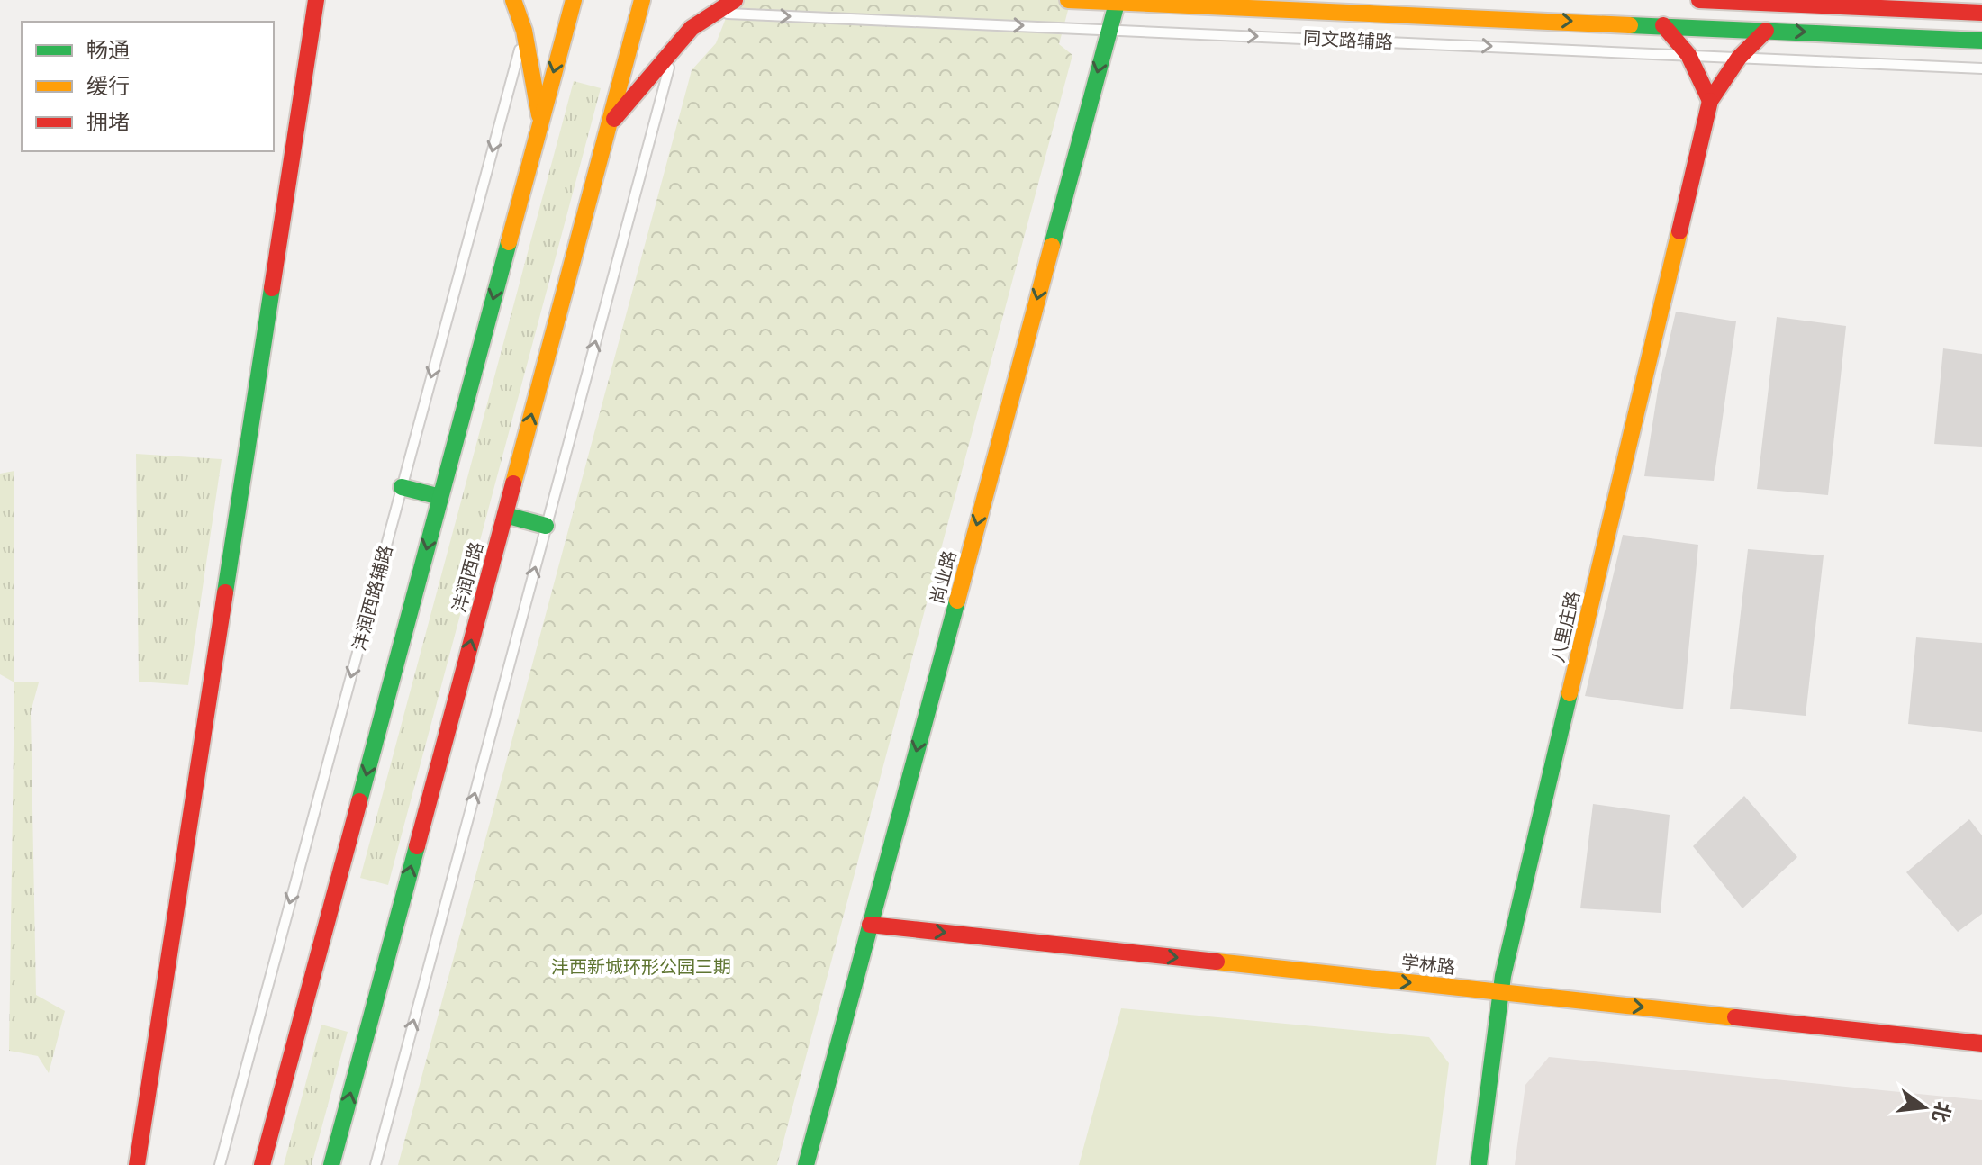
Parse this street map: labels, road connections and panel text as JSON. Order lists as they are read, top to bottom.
{
  "streets": {
    "street": [
      "沣润西路",
      "尚业路",
      "八里庄路",
      "学林路"
    ],
    "lane": ["同文路辅路", "沣润西路辅路"]
  },
  "crossings": [
    ["同文路辅路", "尚业路"],
    ["尚业路", "学林路"],
    ["八里庄路", "学林路"]
  ],
  "one_way": ["同文路辅路", "尚业路", "沣润西路辅路"],
  "parks": ["沣西新城环形公园三期"],
  "legend": ["畅通", "缓行", "拥堵"],
  "north": "right"
}
